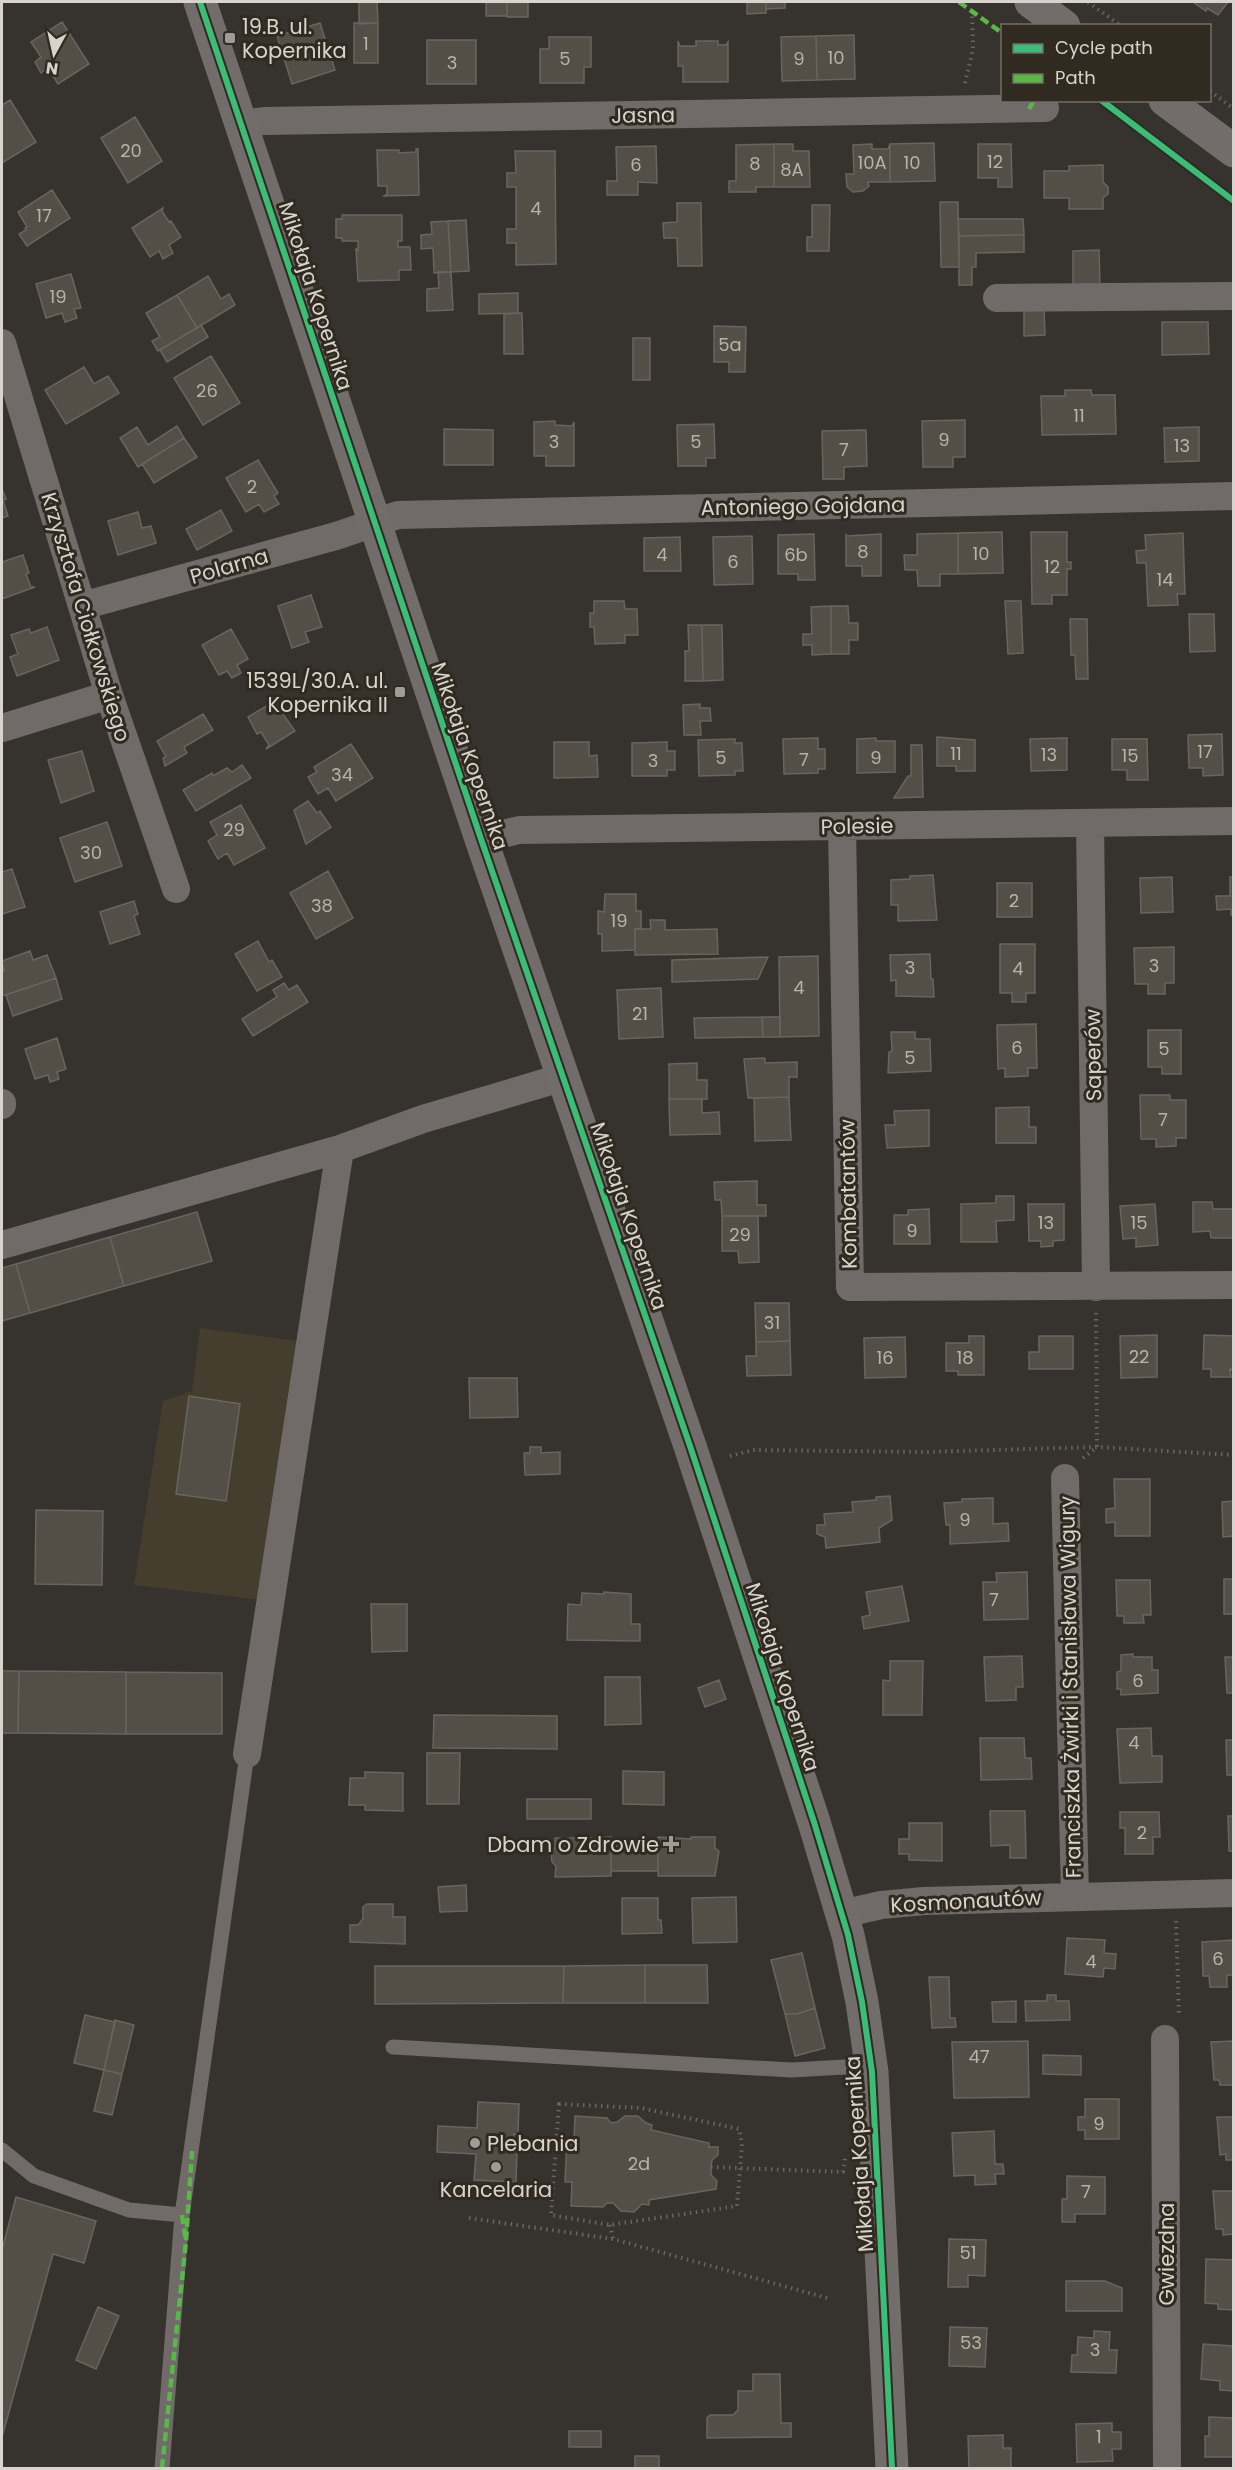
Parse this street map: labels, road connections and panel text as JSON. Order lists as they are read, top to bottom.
{
  "streets": {
    "street": [
      "Jasna",
      "Mikołaja Kopernika",
      "Antoniego Gojdana",
      "Polarna",
      "Krzysztofa Ciołkowskiego",
      "Polesie",
      "Saperów",
      "Kombatantów",
      "Franciszka Żwirki i Stanisława Wigury",
      "Kosmonautów",
      "Gwiezdna"
    ]
  },
  "crossings": [
    ["Jasna", "Mikołaja Kopernika"],
    ["Mikołaja Kopernika", "Antoniego Gojdana"],
    ["Mikołaja Kopernika", "Polarna"],
    ["Mikołaja Kopernika", "Polesie"],
    ["Mikołaja Kopernika", "Kosmonautów"],
    ["Antoniego Gojdana", "Polarna"],
    ["Polarna", "Krzysztofa Ciołkowskiego"],
    ["Polesie", "Saperów"],
    ["Polesie", "Kombatantów"],
    ["Saperów", "Kombatantów"],
    ["Franciszka Żwirki i Stanisława Wigury", "Kosmonautów"]
  ],
  "places": {
    "transit": ["19.B. ul. Kopernika", "1539L/30.A. ul. Kopernika II"],
    "health": ["Dbam o Zdrowie"],
    "other": ["Plebania", "Kancelaria"]
  },
  "house_numbers": [
    "1",
    "10",
    "5",
    "9",
    "3",
    "20",
    "12",
    "10A",
    "10",
    "8",
    "6",
    "8A",
    "4",
    "17",
    "19",
    "5a",
    "26",
    "11",
    "9",
    "3",
    "5",
    "13",
    "7",
    "2",
    "8",
    "10",
    "4",
    "6b",
    "6",
    "12",
    "14",
    "17",
    "11",
    "13",
    "15",
    "5",
    "9",
    "7",
    "3",
    "34",
    "29",
    "30",
    "2",
    "38",
    "19",
    "3",
    "3",
    "4",
    "4",
    "21",
    "6",
    "5",
    "5",
    "7",
    "13",
    "15",
    "9",
    "29",
    "31",
    "22",
    "16",
    "18",
    "9",
    "7",
    "6",
    "4",
    "2",
    "6",
    "4",
    "47",
    "9",
    "2d",
    "7",
    "51",
    "53",
    "3",
    "1"
  ],
  "legend": ["Cycle path", "Path"],
  "north": "bottom"
}
